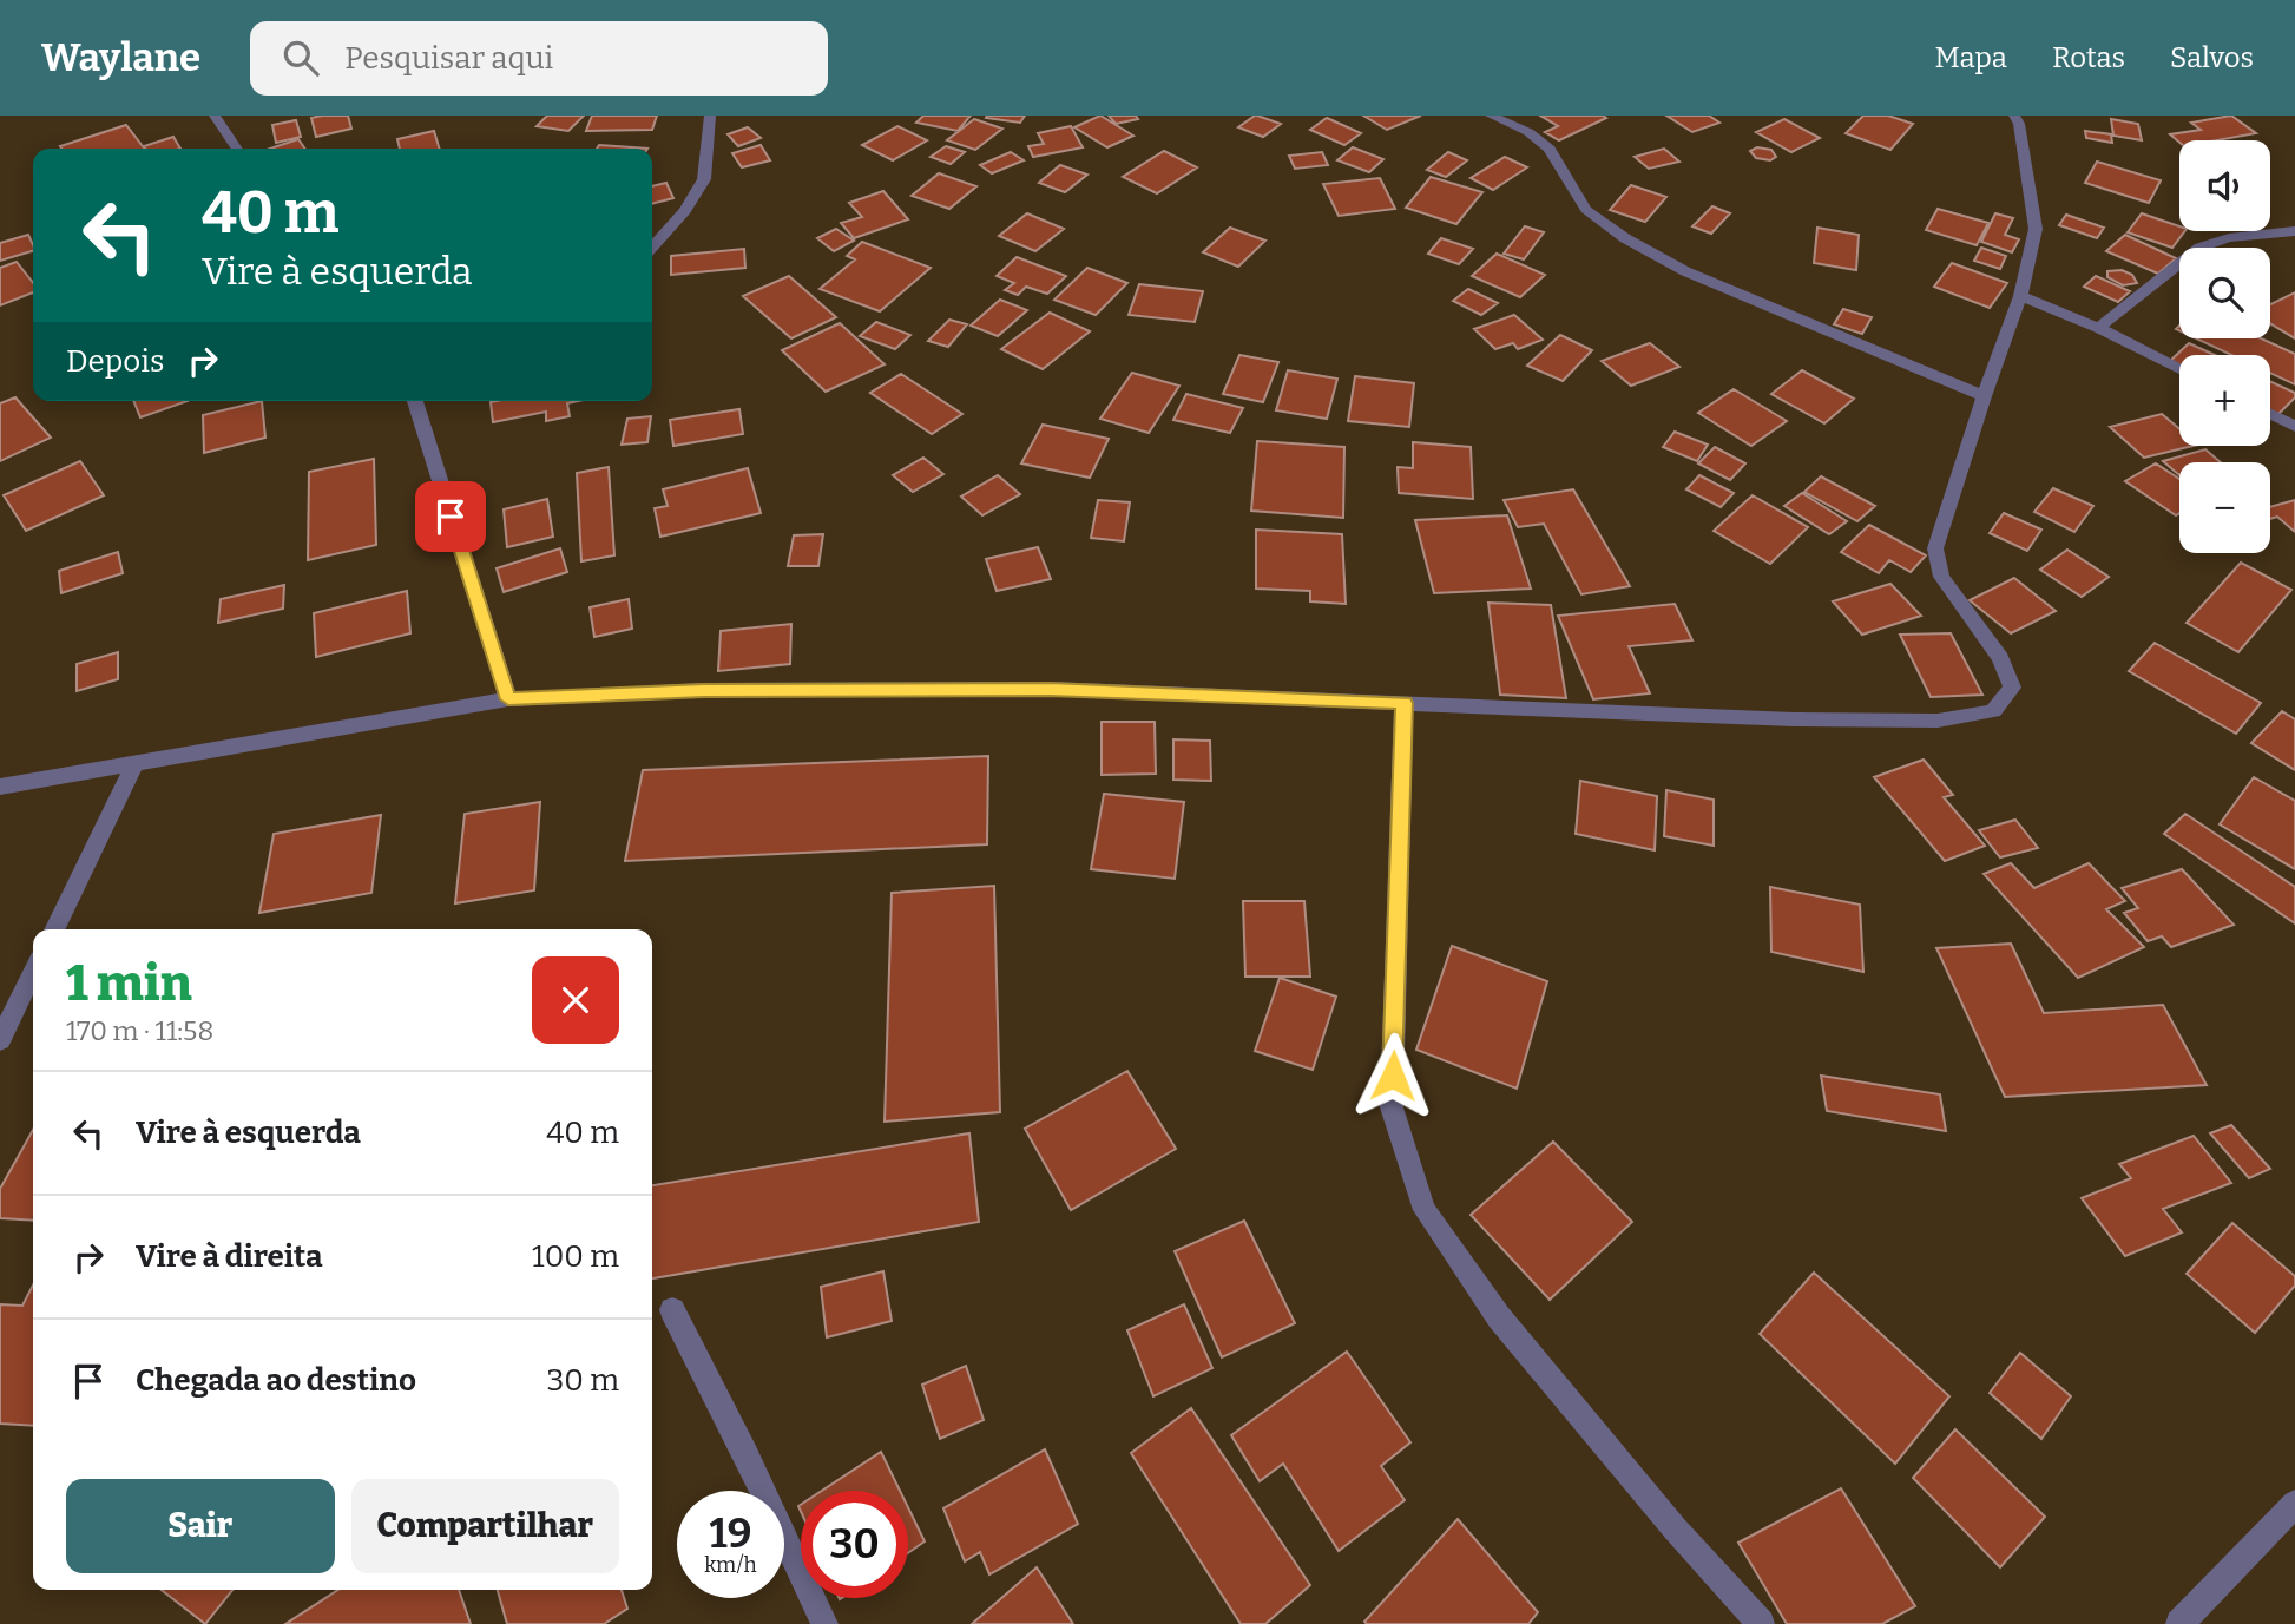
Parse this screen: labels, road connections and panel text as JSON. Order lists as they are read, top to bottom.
{
  "page": {
    "header": "Waylane",
    "search": "Pesquisar aqui",
    "nav": ["Mapa", "Rotas", "Salvos"],
    "map_buttons": ["+", "−"],
    "turn": ["40 m", "Vire à esquerda"],
    "then": "Depois",
    "heading": ["1 min", "170 m · 11:58"],
    "list": [
      {
        "name": "Vire à esquerda",
        "value": "40 m"
      },
      {
        "name": "Vire à direita",
        "value": "100 m"
      },
      {
        "name": "Chegada ao destino",
        "value": "30 m"
      }
    ],
    "buttons": ["Sair", "Compartilhar"],
    "speed": "19 km/h",
    "limit": "30"
  }
}
